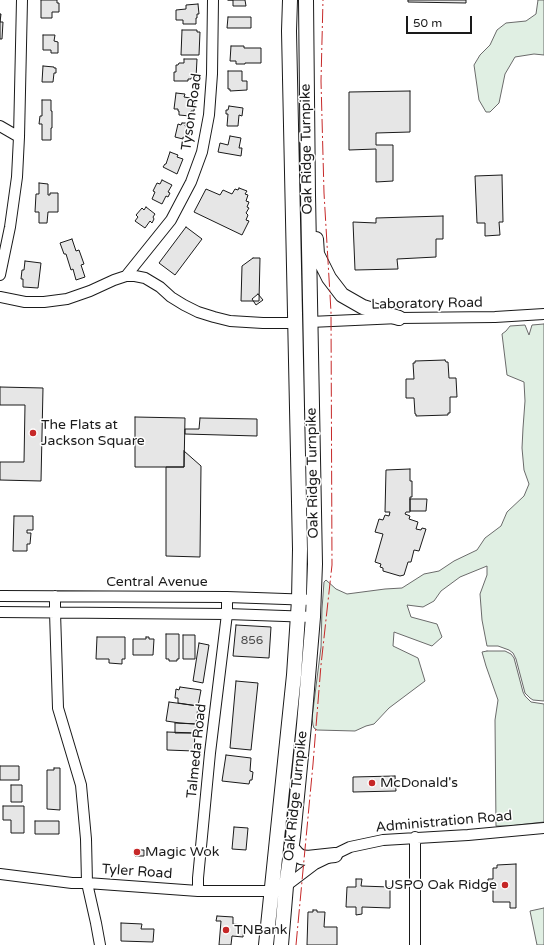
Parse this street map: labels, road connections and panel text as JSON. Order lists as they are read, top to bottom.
{
  "streets": {
    "highway": ["Oak Ridge Turnpike"],
    "street": [
      "Tyson Road",
      "Laboratory Road",
      "Central Avenue",
      "Talmeda Road",
      "Administration Road",
      "Tyler Road"
    ]
  },
  "crossings": [
    ["Oak Ridge Turnpike", "Laboratory Road"],
    ["Oak Ridge Turnpike", "Central Avenue"],
    ["Oak Ridge Turnpike", "Administration Road"],
    ["Oak Ridge Turnpike", "Tyler Road"],
    ["Central Avenue", "Talmeda Road"],
    ["Talmeda Road", "Tyler Road"]
  ],
  "places": [
    "The Flats at Jackson Square",
    "McDonald's",
    "Magic Wok",
    "USPO Oak Ridge",
    "TNBank"
  ],
  "house_numbers": ["856"],
  "scale_bar": "50 m"
}
